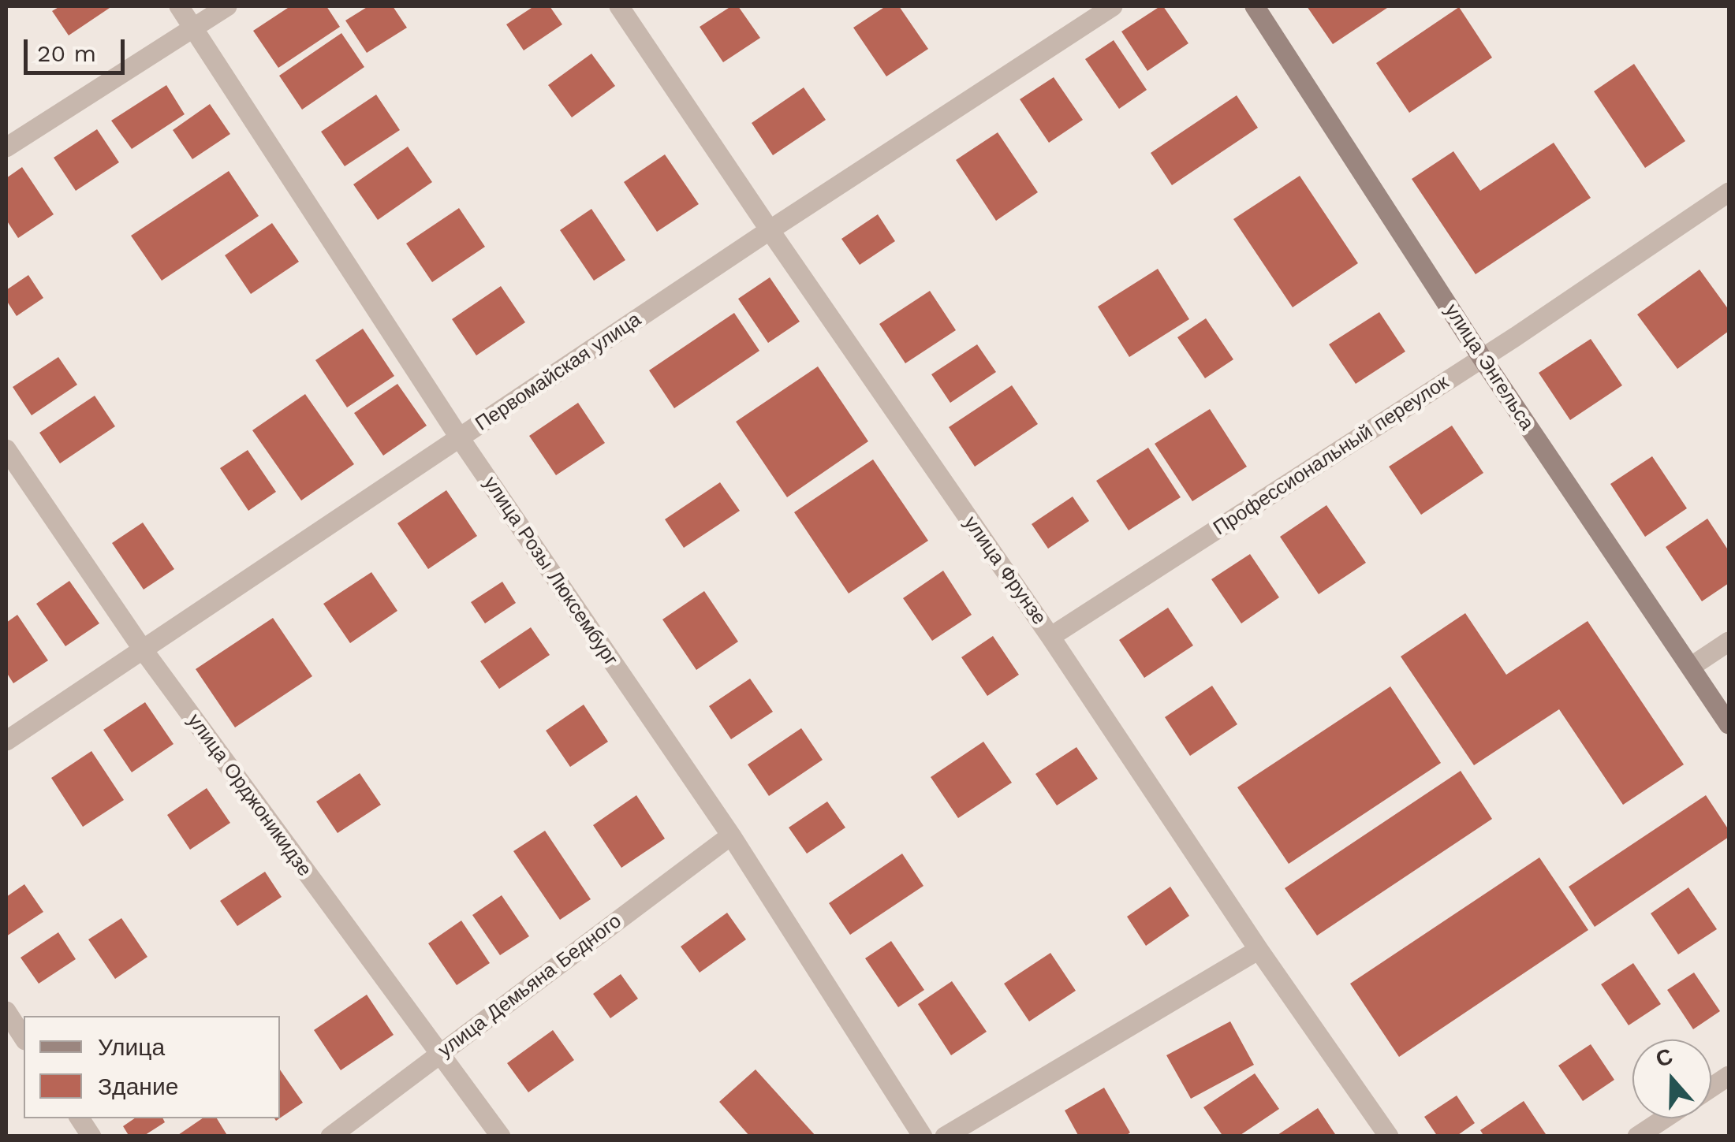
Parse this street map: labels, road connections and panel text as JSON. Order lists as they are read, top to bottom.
{
  "streets": {
    "main road": ["улица Энгельса"],
    "street": [
      "Первомайская улица",
      "Профессиональный переулок",
      "улица Фрунзе",
      "улица Розы Люксембург",
      "улица Орджоникидзе",
      "улица Демьяна Бедного"
    ]
  },
  "crossings": [
    ["улица Энгельса", "Профессиональный переулок"],
    ["Первомайская улица", "улица Фрунзе"],
    ["Первомайская улица", "улица Розы Люксембург"],
    ["Первомайская улица", "улица Орджоникидзе"],
    ["Профессиональный переулок", "улица Фрунзе"],
    ["улица Розы Люксембург", "улица Демьяна Бедного"],
    ["улица Орджоникидзе", "улица Демьяна Бедного"]
  ],
  "legend": ["Улица", "Здание"],
  "scale_bar": "20 m",
  "north": "top"
}
